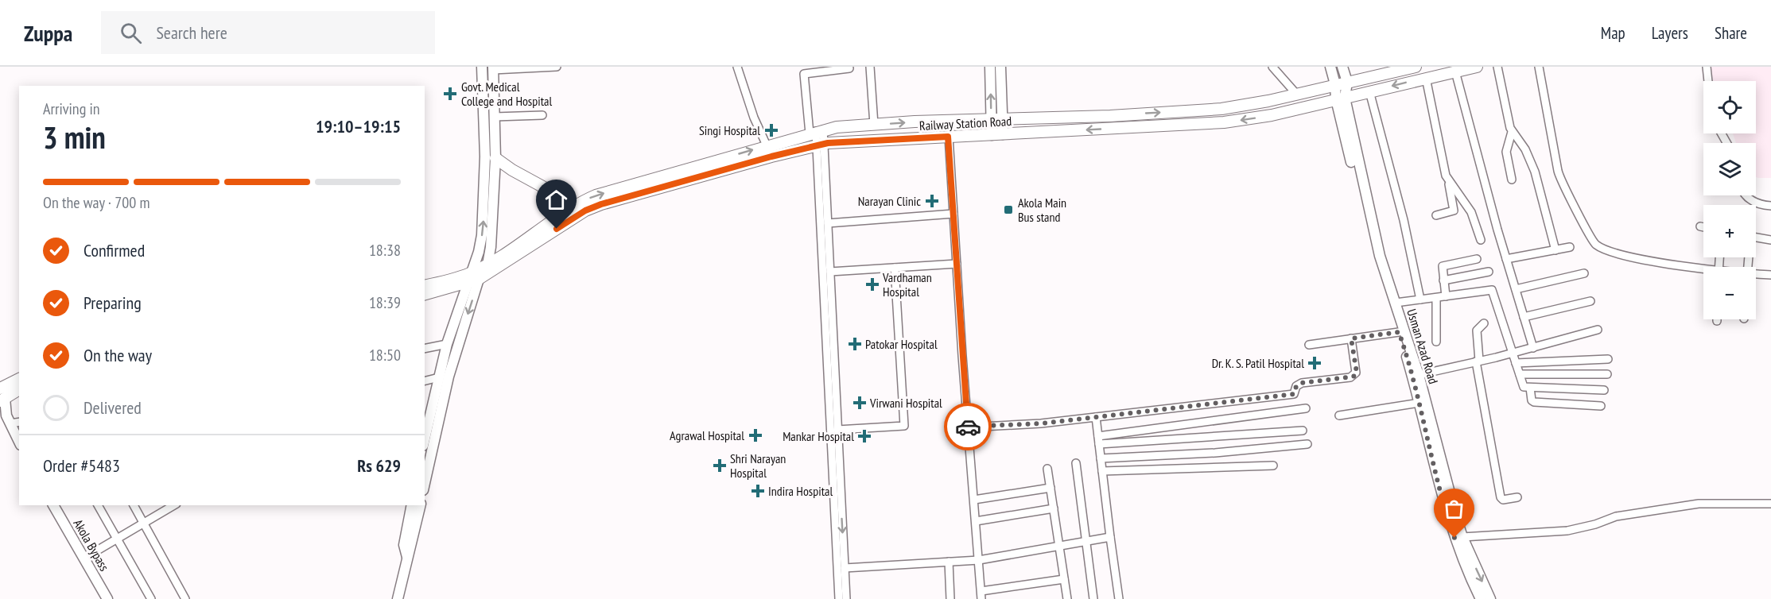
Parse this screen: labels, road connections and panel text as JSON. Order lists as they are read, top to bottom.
{
  "streets": {
    "highway": ["Railway Station Road"],
    "main road": ["Usman Azad Road", "Akola Bypass"]
  },
  "crossings": [
    ["Railway Station Road", "Usman Azad Road"]
  ],
  "places": {
    "health": [
      "Govt. Medical College and Hospital",
      "Singi Hospital",
      "Narayan Clinic",
      "Vardhaman Hospital",
      "Patokar Hospital",
      "Dr. K. S. Patil Hospital",
      "Virwani Hospital",
      "Agrawal Hospital",
      "Mankar Hospital",
      "Shri Narayan Hospital",
      "Indira Hospital"
    ],
    "transit": ["Akola Main Bus stand"]
  },
  "page": {
    "header": "Zuppa",
    "search": "Search here",
    "nav": ["Map", "Layers", "Share"],
    "map_buttons": ["+", "−"],
    "heading": ["3 min", "Arriving in", "19:10–19:15"],
    "panel": ["Order #5483", "Rs 629"],
    "bar": "On the way · 700 m",
    "list": [
      ["Confirmed", "18:38"],
      ["Preparing", "18:39"],
      ["On the way", "18:50"],
      "Delivered"
    ]
  }
}
